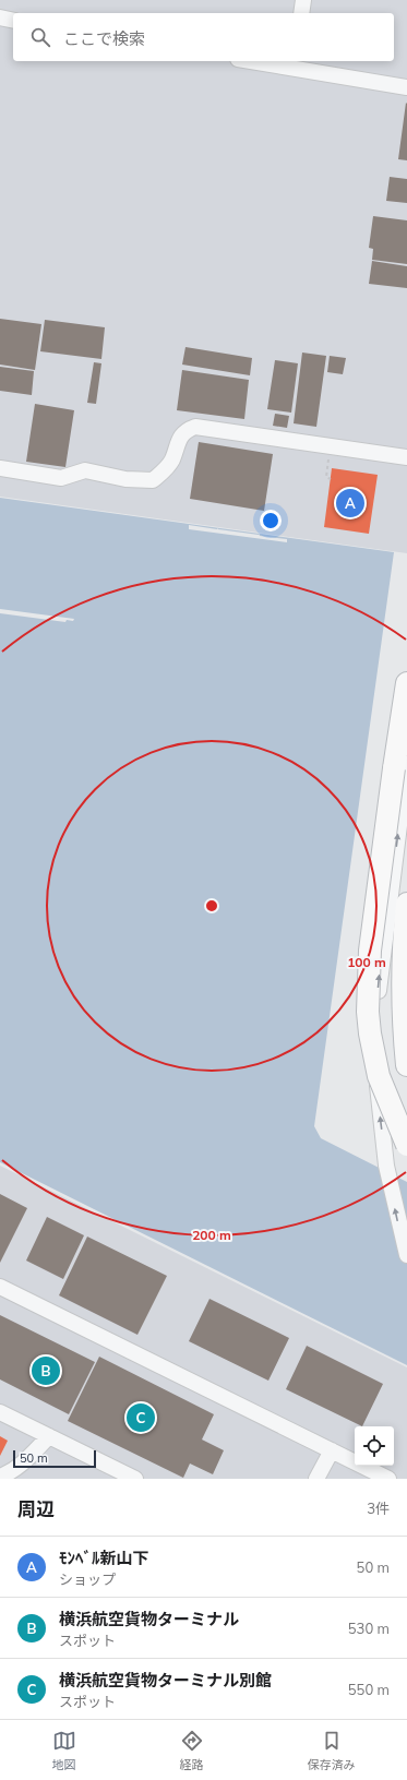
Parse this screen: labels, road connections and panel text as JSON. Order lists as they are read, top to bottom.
{
  "scale_bar": "50 m",
  "page": {
    "search": "ここで検索",
    "pins": ["A", "B", "C"],
    "scale": "50 m",
    "heading": ["周辺", "3件"],
    "list": [
      {
        "mark": "A",
        "name": "ﾓﾝﾍﾞﾙ新山下",
        "note": "ショップ",
        "value": "50 m"
      },
      {
        "mark": "B",
        "name": "横浜航空貨物ターミナル",
        "note": "スポット",
        "value": "530 m"
      },
      {
        "mark": "C",
        "name": "横浜航空貨物ターミナル別館",
        "note": "スポット",
        "value": "550 m"
      }
    ],
    "nav": ["地図", "経路", "保存済み"]
  },
  "rings": ["100 m", "200 m"]
}
